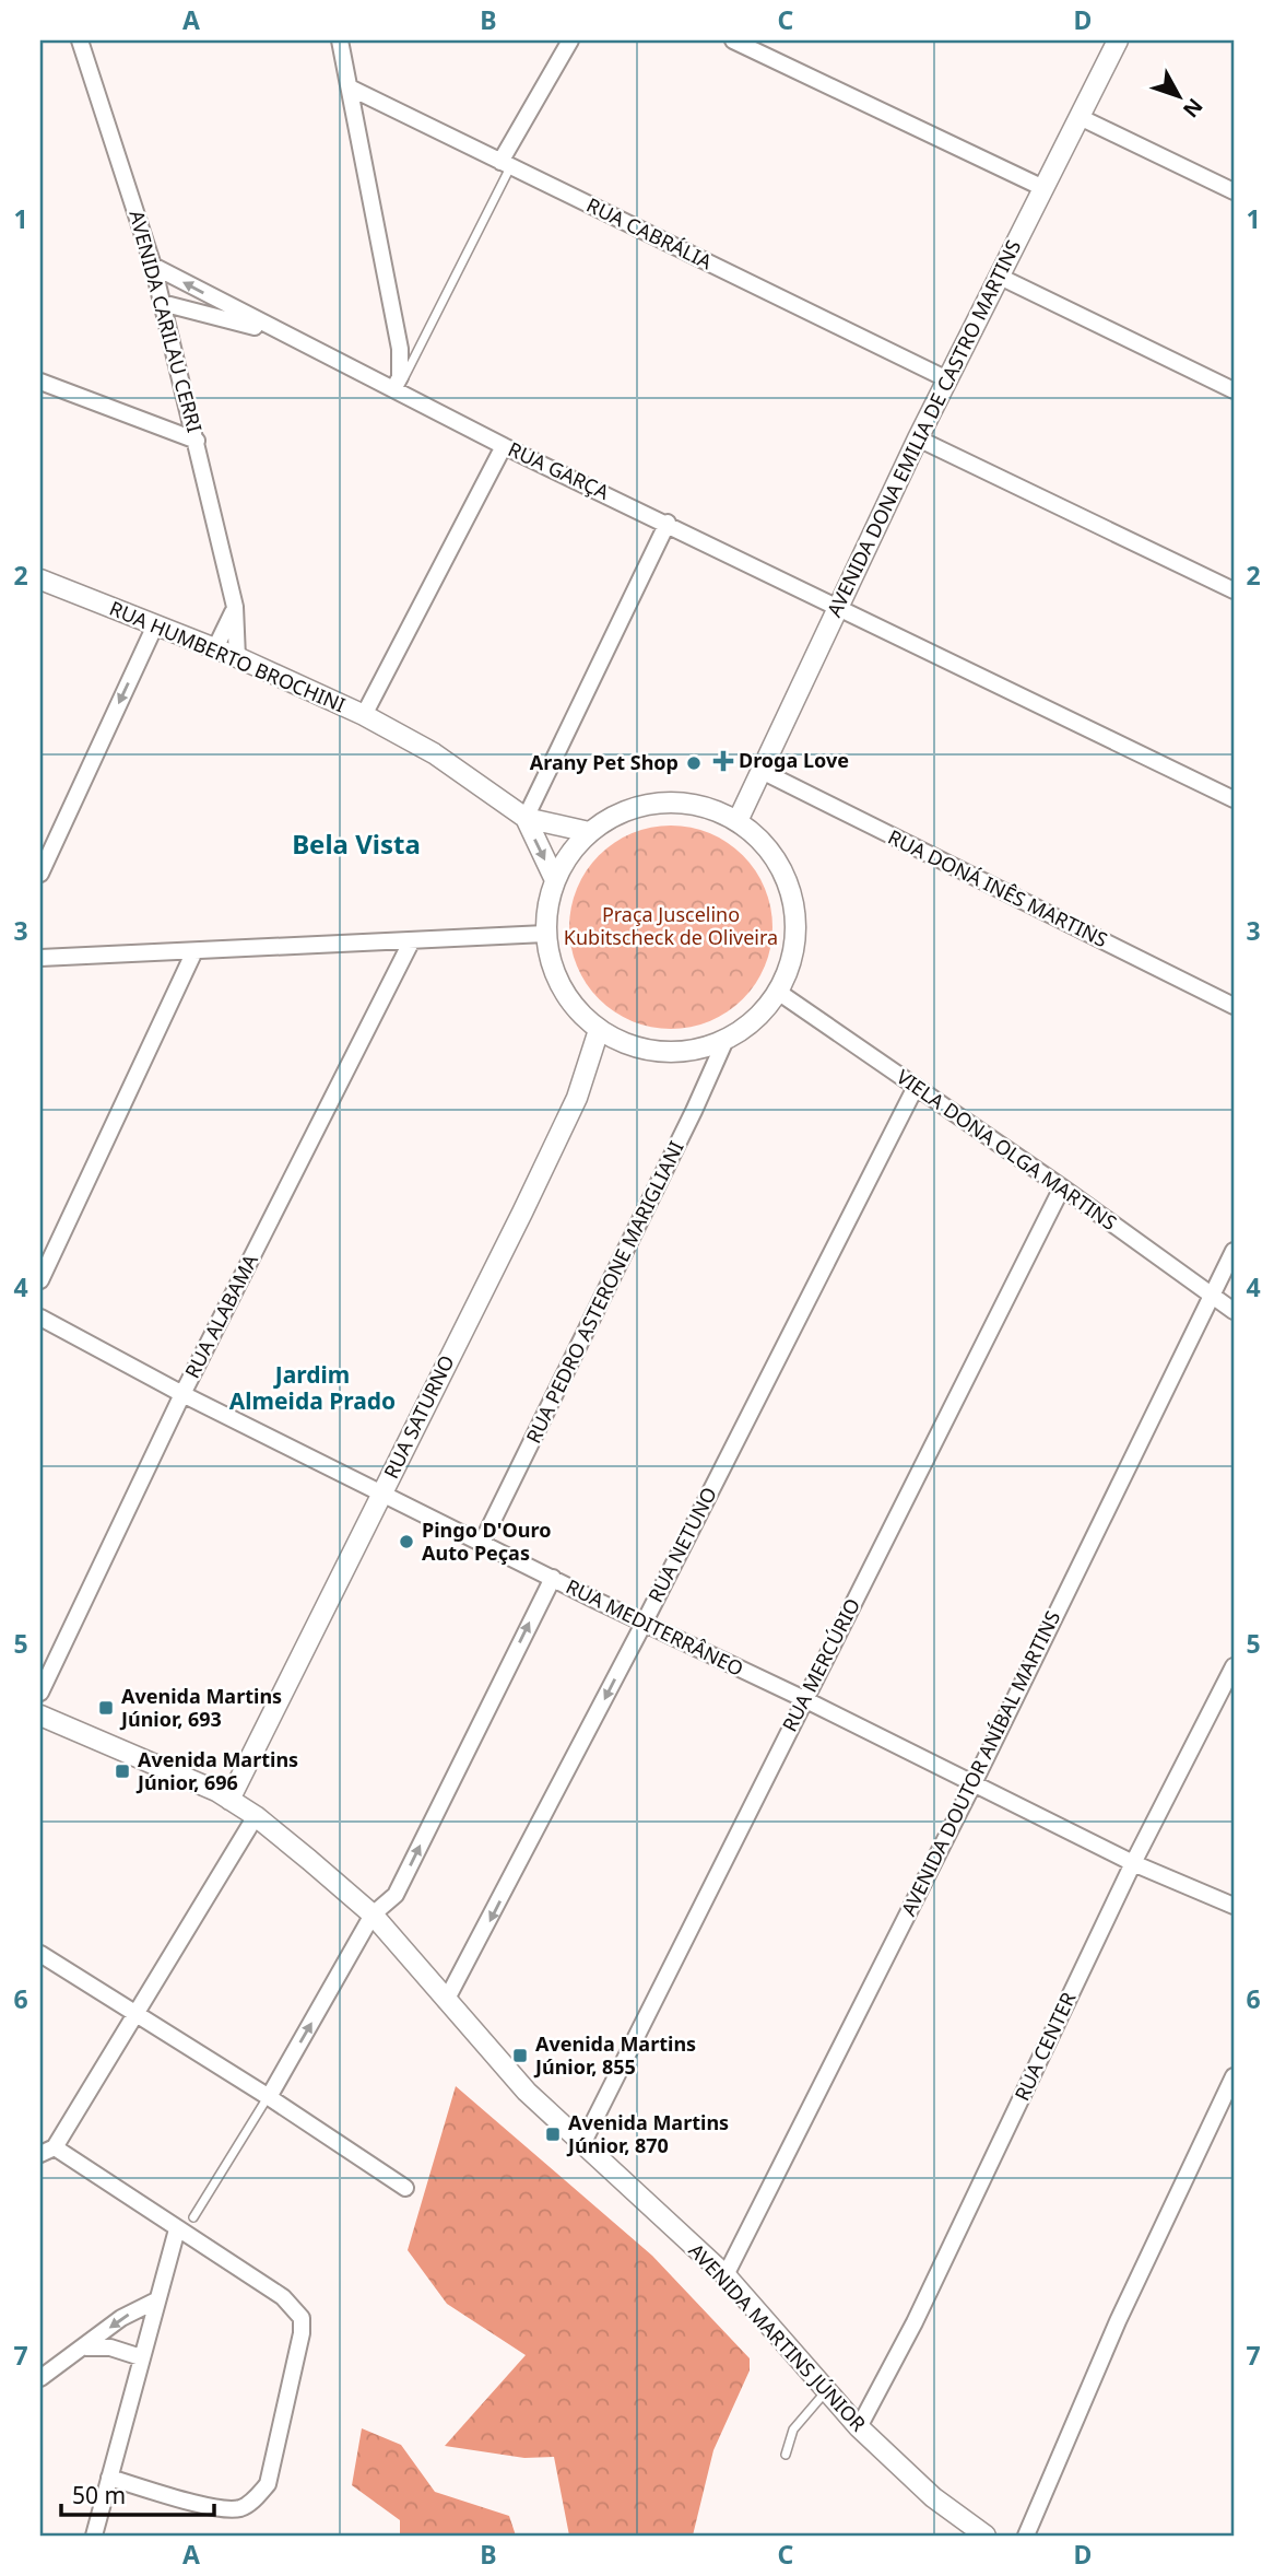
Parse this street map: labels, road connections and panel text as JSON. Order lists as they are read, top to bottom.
{
  "streets": {
    "street": [
      "RUA CABRÁLIA",
      "AVENIDA CARILAU CERRI",
      "AVENIDA DONA EMILIA DE CASTRO MARTINS",
      "RUA GARÇA",
      "RUA HUMBERTO BROCHINI",
      "RUA DONÁ INÊS MARTINS",
      "VIELA DONA OLGA MARTINS",
      "RUA PEDRO ASTERONE MARIGLIANI",
      "RUA ALABAMA",
      "RUA SATURNO",
      "RUA NETUNO",
      "RUA MEDITERRÂNEO",
      "RUA MERCÚRIO",
      "AVENIDA DOUTOR ANÍBAL MARTINS",
      "RUA CENTER",
      "AVENIDA MARTINS JÚNIOR"
    ]
  },
  "crossings": [
    ["RUA CABRÁLIA", "AVENIDA DONA EMILIA DE CASTRO MARTINS"],
    ["AVENIDA CARILAU CERRI", "RUA GARÇA"],
    ["AVENIDA CARILAU CERRI", "RUA HUMBERTO BROCHINI"],
    ["AVENIDA DONA EMILIA DE CASTRO MARTINS", "RUA GARÇA"],
    ["AVENIDA DONA EMILIA DE CASTRO MARTINS", "RUA HUMBERTO BROCHINI"],
    ["AVENIDA DONA EMILIA DE CASTRO MARTINS", "RUA DONÁ INÊS MARTINS"],
    ["AVENIDA DONA EMILIA DE CASTRO MARTINS", "VIELA DONA OLGA MARTINS"],
    ["AVENIDA DONA EMILIA DE CASTRO MARTINS", "RUA PEDRO ASTERONE MARIGLIANI"],
    ["AVENIDA DONA EMILIA DE CASTRO MARTINS", "RUA SATURNO"],
    ["RUA HUMBERTO BROCHINI", "VIELA DONA OLGA MARTINS"],
    ["RUA HUMBERTO BROCHINI", "RUA PEDRO ASTERONE MARIGLIANI"],
    ["RUA HUMBERTO BROCHINI", "RUA SATURNO"],
    ["VIELA DONA OLGA MARTINS", "RUA PEDRO ASTERONE MARIGLIANI"],
    ["VIELA DONA OLGA MARTINS", "RUA SATURNO"],
    ["VIELA DONA OLGA MARTINS", "RUA NETUNO"],
    ["VIELA DONA OLGA MARTINS", "RUA MERCÚRIO"],
    ["VIELA DONA OLGA MARTINS", "AVENIDA DOUTOR ANÍBAL MARTINS"],
    ["RUA PEDRO ASTERONE MARIGLIANI", "RUA SATURNO"],
    ["RUA PEDRO ASTERONE MARIGLIANI", "RUA MEDITERRÂNEO"],
    ["RUA ALABAMA", "RUA MEDITERRÂNEO"],
    ["RUA SATURNO", "RUA MEDITERRÂNEO"],
    ["RUA SATURNO", "AVENIDA MARTINS JÚNIOR"],
    ["RUA NETUNO", "RUA MEDITERRÂNEO"],
    ["RUA NETUNO", "AVENIDA MARTINS JÚNIOR"],
    ["RUA MEDITERRÂNEO", "RUA MERCÚRIO"],
    ["RUA MEDITERRÂNEO", "AVENIDA DOUTOR ANÍBAL MARTINS"],
    ["RUA MEDITERRÂNEO", "RUA CENTER"],
    ["RUA MERCÚRIO", "AVENIDA MARTINS JÚNIOR"],
    ["AVENIDA DOUTOR ANÍBAL MARTINS", "AVENIDA MARTINS JÚNIOR"],
    ["RUA CENTER", "AVENIDA MARTINS JÚNIOR"]
  ],
  "districts": ["Bela Vista", "Jardim Almeida Prado"],
  "parks": ["Praça Juscelino Kubitscheck de Oliveira"],
  "places": {
    "health": ["Droga Love"],
    "other": ["Arany Pet Shop", "Pingo D'Ouro Auto Peças"],
    "transit": [
      "Avenida Martins Júnior, 693",
      "Avenida Martins Júnior, 696",
      "Avenida Martins Júnior, 855",
      "Avenida Martins Júnior, 870"
    ]
  },
  "scale_bar": "50 m",
  "north": "bottom right",
  "grid": {
    "columns": [
      "A",
      "B",
      "C",
      "D"
    ],
    "rows": [
      "1",
      "2",
      "3",
      "4",
      "5",
      "6",
      "7"
    ]
  }
}
